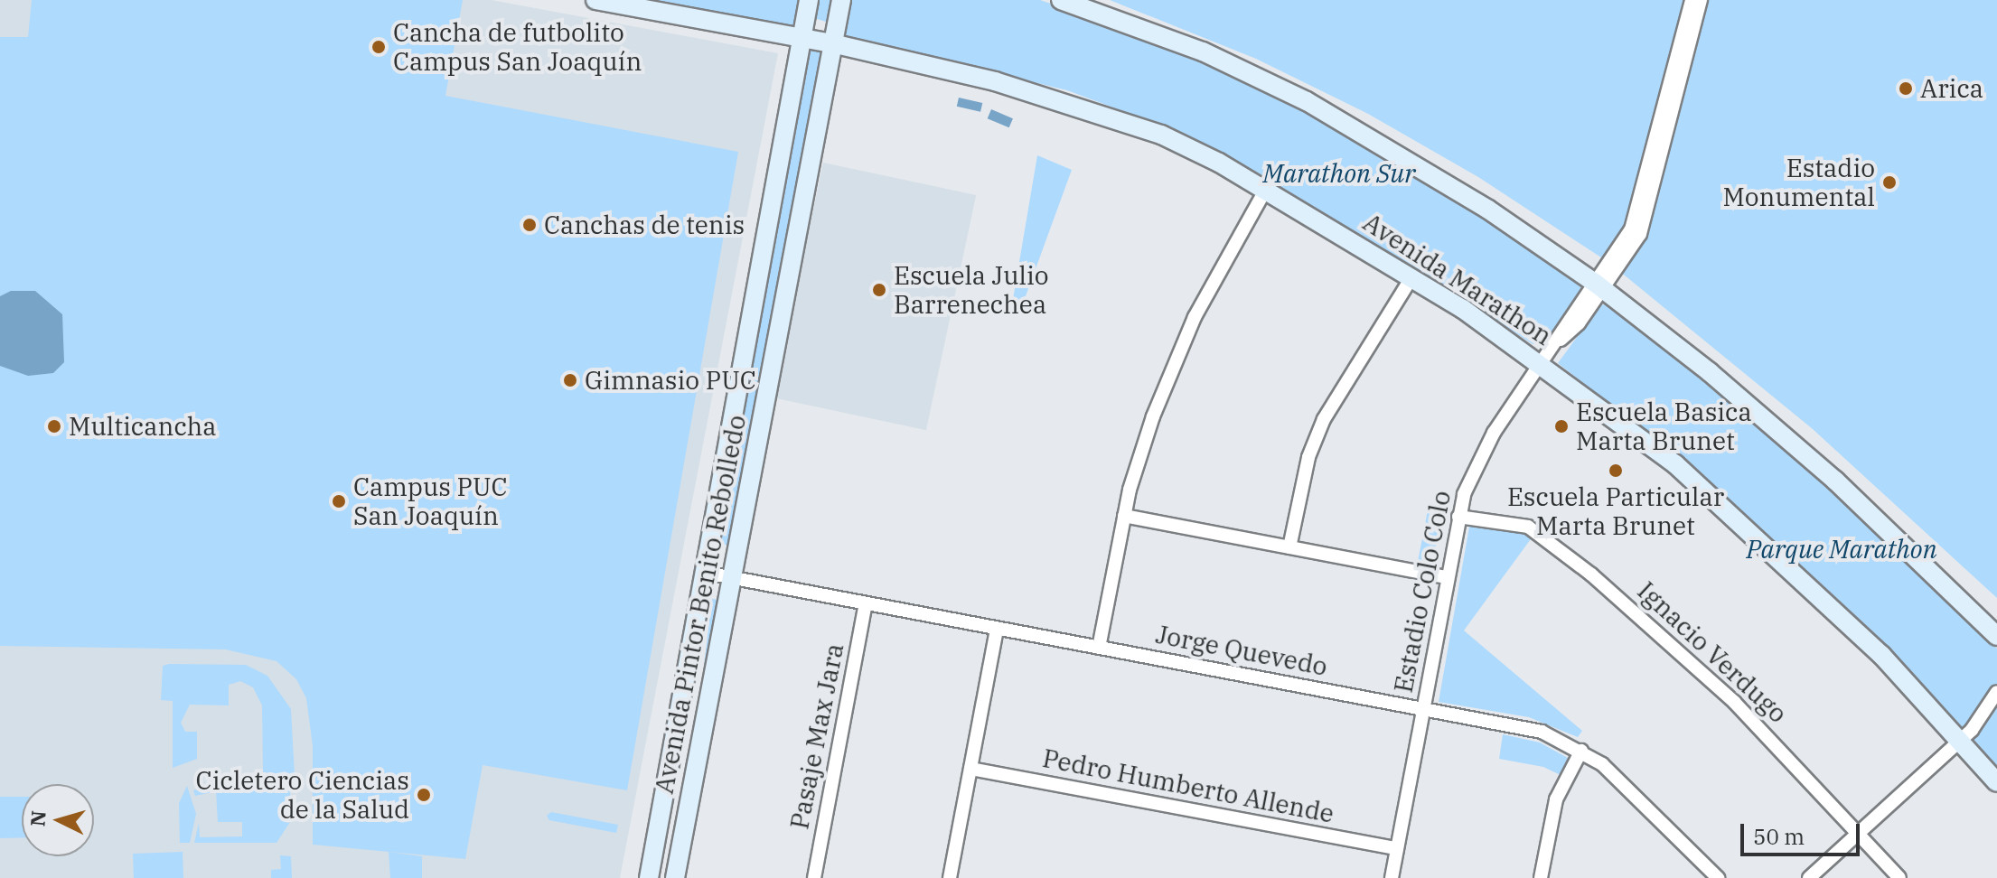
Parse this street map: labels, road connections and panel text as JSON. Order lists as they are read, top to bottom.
{
  "streets": {
    "main road": ["Avenida Marathon", "Avenida Pintor Benito Rebolledo"],
    "street": [
      "Estadio Colo Colo",
      "Jorge Quevedo",
      "Ignacio Verdugo",
      "Pasaje Max Jara",
      "Pedro Humberto Allende"
    ]
  },
  "crossings": [
    ["Avenida Marathon", "Estadio Colo Colo"],
    ["Avenida Marathon", "Avenida Pintor Benito Rebolledo"],
    ["Estadio Colo Colo", "Jorge Quevedo"],
    ["Estadio Colo Colo", "Ignacio Verdugo"],
    ["Estadio Colo Colo", "Pedro Humberto Allende"],
    ["Avenida Pintor Benito Rebolledo", "Jorge Quevedo"],
    ["Jorge Quevedo", "Pasaje Max Jara"]
  ],
  "parks": ["Marathon Sur", "Parque Marathon"],
  "places": [
    "Cancha de futbolito Campus San Joaquín",
    "Arica",
    "Estadio Monumental",
    "Canchas de tenis",
    "Escuela Julio Barrenechea",
    "Gimnasio PUC",
    "Multicancha",
    "Escuela Basica Marta Brunet",
    "Escuela Particular Marta Brunet",
    "Campus PUC San Joaquín",
    "Cicletero Ciencias de la Salud"
  ],
  "scale_bar": "50 m",
  "north": "left"
}
